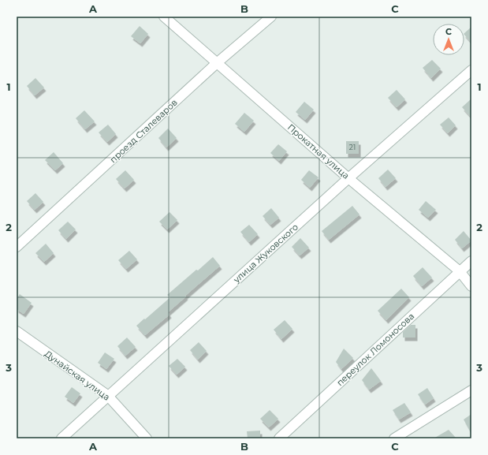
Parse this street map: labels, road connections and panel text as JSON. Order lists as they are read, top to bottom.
{
  "streets": {
    "street": [
      "проезд Сталеваров",
      "Прокатная улица",
      "улица Жуковского",
      "переулок Ломоносова",
      "Дунайская улица"
    ]
  },
  "crossings": [
    ["проезд Сталеваров", "Прокатная улица"],
    ["Прокатная улица", "улица Жуковского"],
    ["Прокатная улица", "переулок Ломоносова"],
    ["улица Жуковского", "Дунайская улица"]
  ],
  "house_numbers": ["21"],
  "north": "top",
  "grid": {
    "columns": ["A", "B", "C"],
    "rows": ["1", "2", "3"]
  }
}
